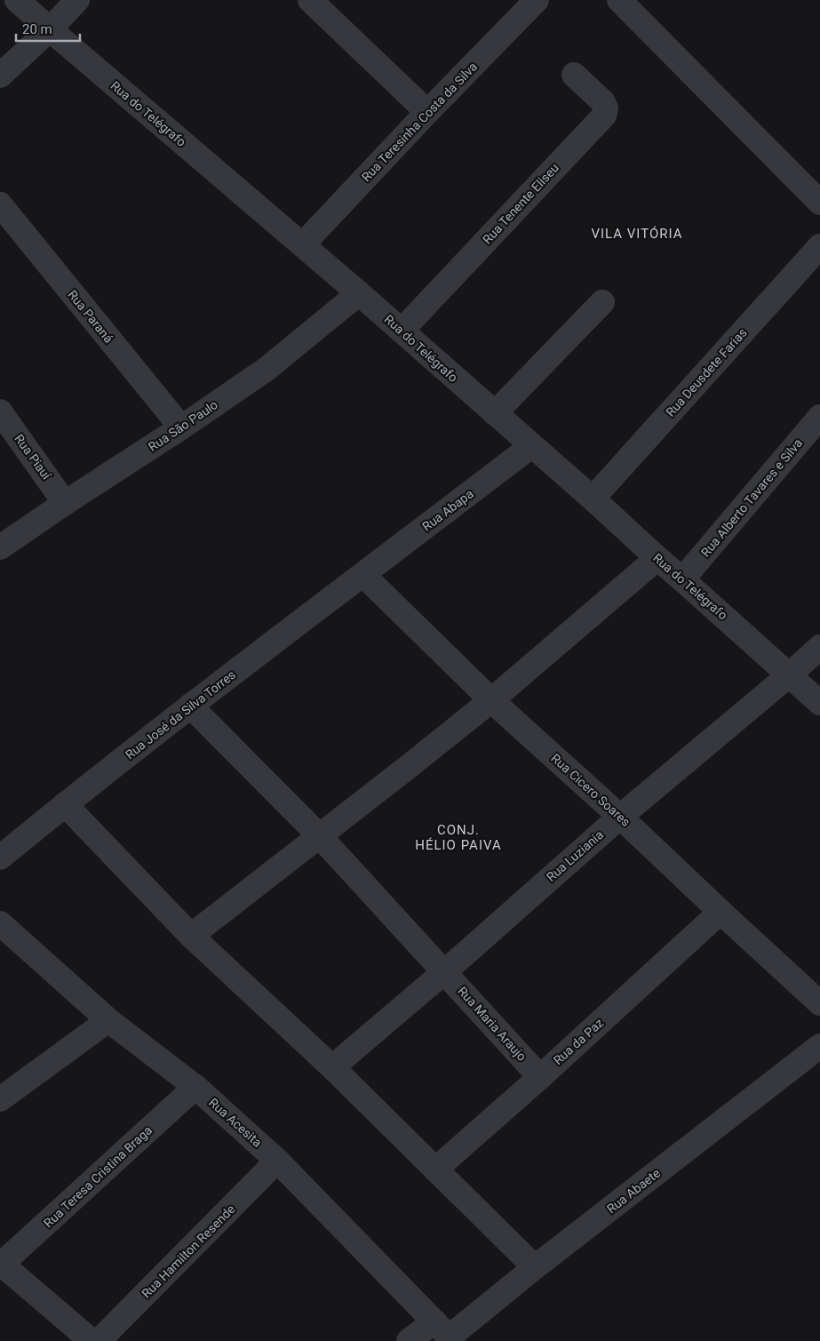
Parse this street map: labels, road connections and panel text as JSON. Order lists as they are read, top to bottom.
{
  "streets": {
    "street": [
      "Rua do Telégrafo",
      "Rua Teresinha Costa da Silva",
      "Rua Tenente Eliseu",
      "Rua Paraná",
      "Rua Deusdete Farias",
      "Rua São Paulo",
      "Rua Piauí",
      "Rua Alberto Tavares e Silva",
      "Rua Abapa",
      "Rua José da Silva Torres",
      "Rua Cicero Soares",
      "Rua Luziania",
      "Rua Maria Araujo",
      "Rua da Paz",
      "Rua Acesita",
      "Rua Teresa Cristina Braga",
      "Rua Abaete",
      "Rua Hamilton Resende"
    ]
  },
  "crossings": [
    ["Rua do Telégrafo", "Rua Teresinha Costa da Silva"],
    ["Rua do Telégrafo", "Rua Tenente Eliseu"],
    ["Rua do Telégrafo", "Rua Deusdete Farias"],
    ["Rua do Telégrafo", "Rua São Paulo"],
    ["Rua do Telégrafo", "Rua Alberto Tavares e Silva"],
    ["Rua do Telégrafo", "Rua Abapa"],
    ["Rua do Telégrafo", "Rua Luziania"],
    ["Rua Paraná", "Rua São Paulo"],
    ["Rua São Paulo", "Rua Piauí"],
    ["Rua Abapa", "Rua José da Silva Torres"],
    ["Rua Abapa", "Rua Cicero Soares"],
    ["Rua José da Silva Torres", "Rua Cicero Soares"],
    ["Rua José da Silva Torres", "Rua Maria Araujo"],
    ["Rua Cicero Soares", "Rua Luziania"],
    ["Rua Cicero Soares", "Rua da Paz"],
    ["Rua Luziania", "Rua Maria Araujo"],
    ["Rua Maria Araujo", "Rua da Paz"],
    ["Rua Acesita", "Rua Teresa Cristina Braga"],
    ["Rua Acesita", "Rua Abaete"],
    ["Rua Acesita", "Rua Hamilton Resende"]
  ],
  "districts": ["VILA VITÓRIA", "CONJ. HÉLIO PAIVA"],
  "scale_bar": "20 m"
}
